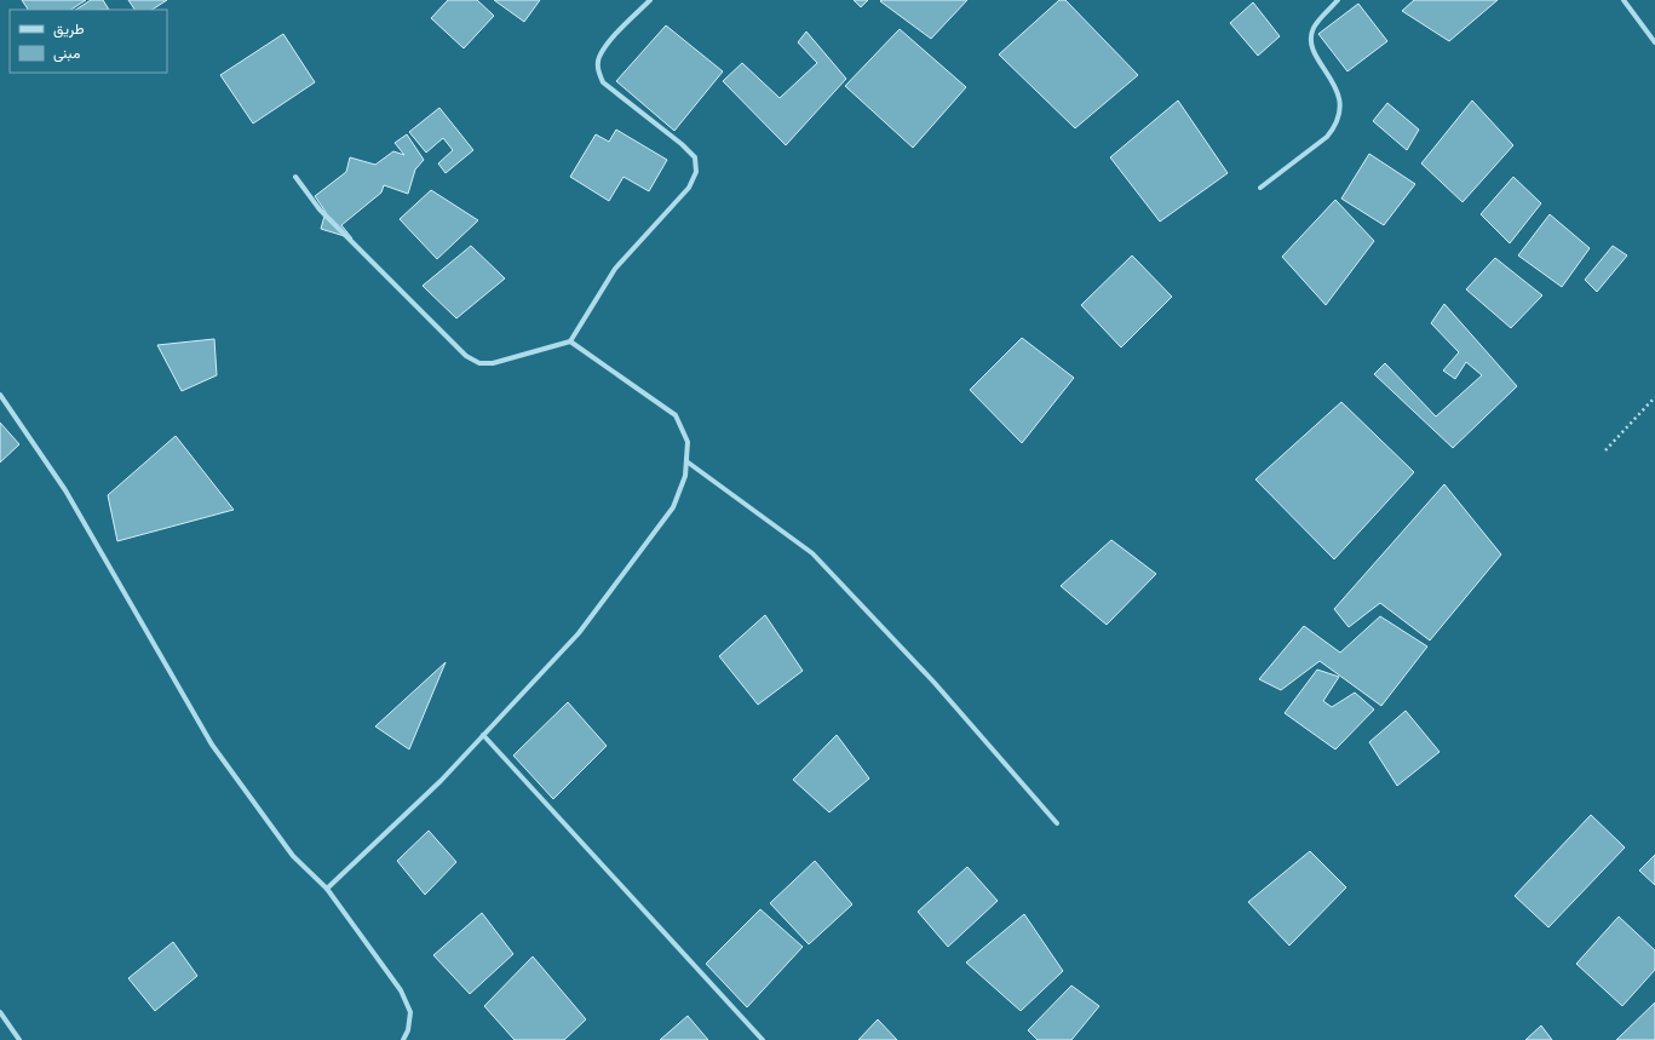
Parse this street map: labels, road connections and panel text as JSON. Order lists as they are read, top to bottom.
{
  "legend": ["طريق", "مبنى"]
}
